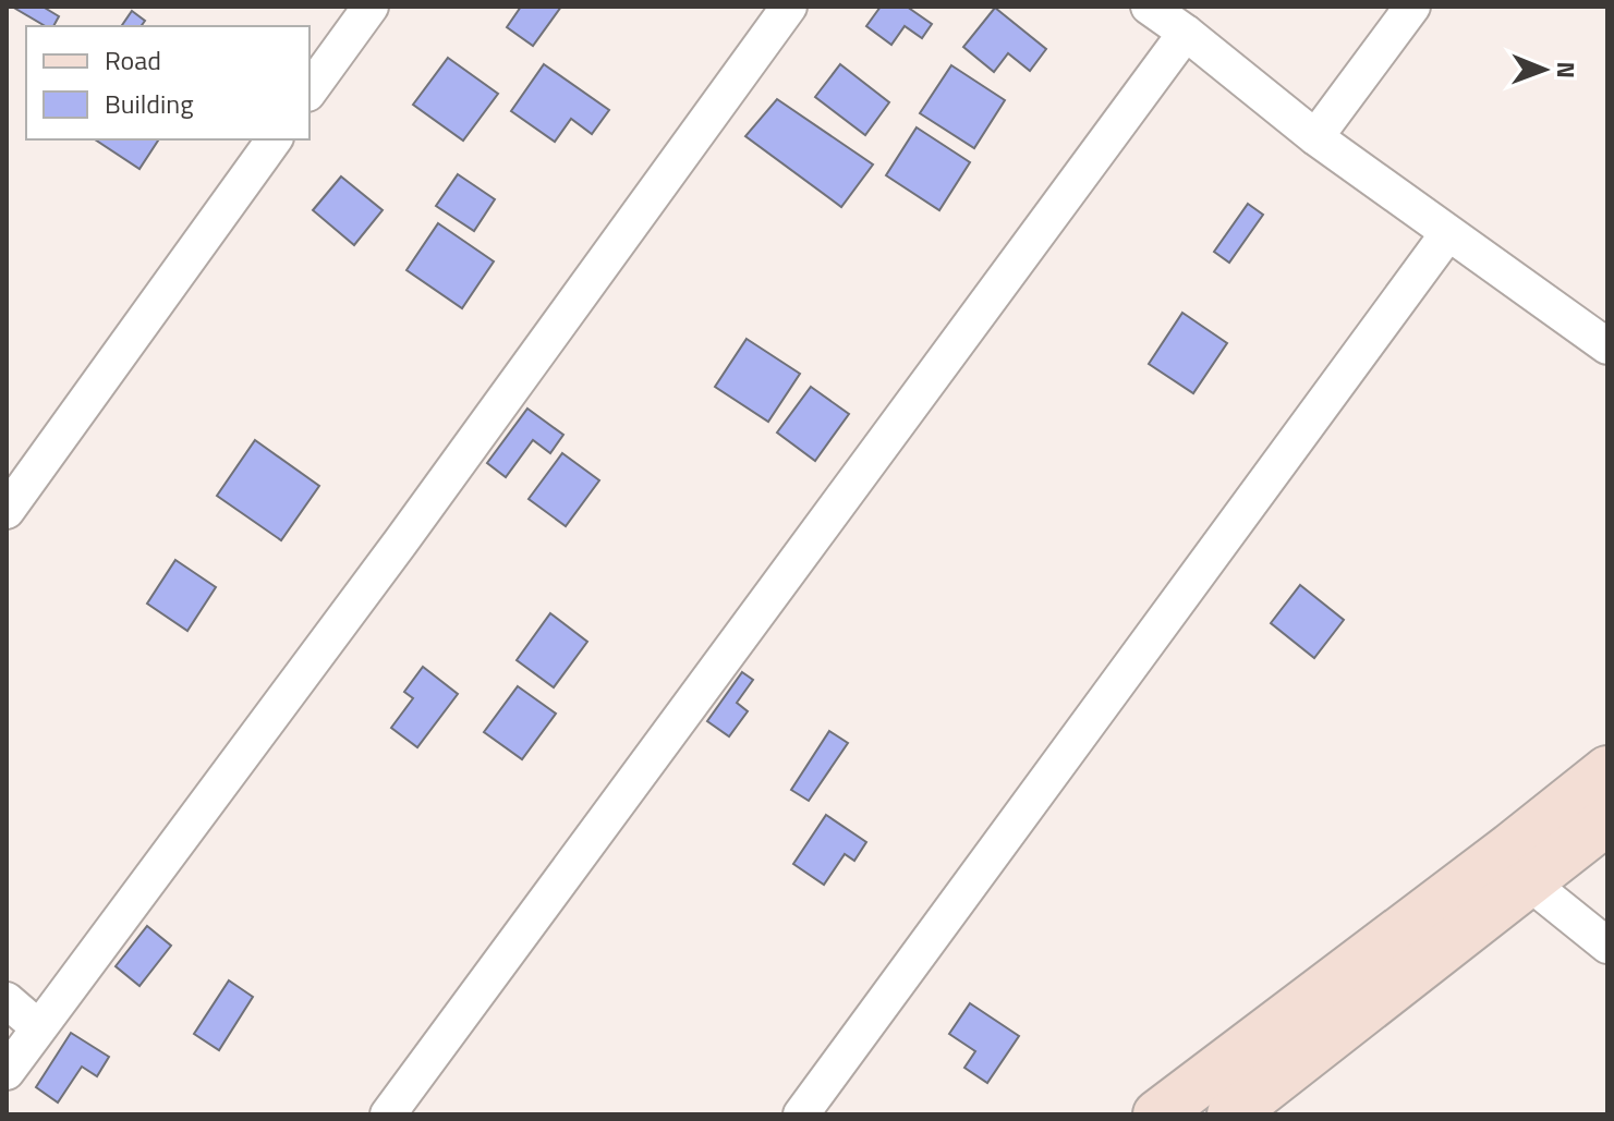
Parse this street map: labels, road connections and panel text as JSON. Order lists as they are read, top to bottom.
{
  "legend": ["Road", "Building"],
  "north": "right"
}
